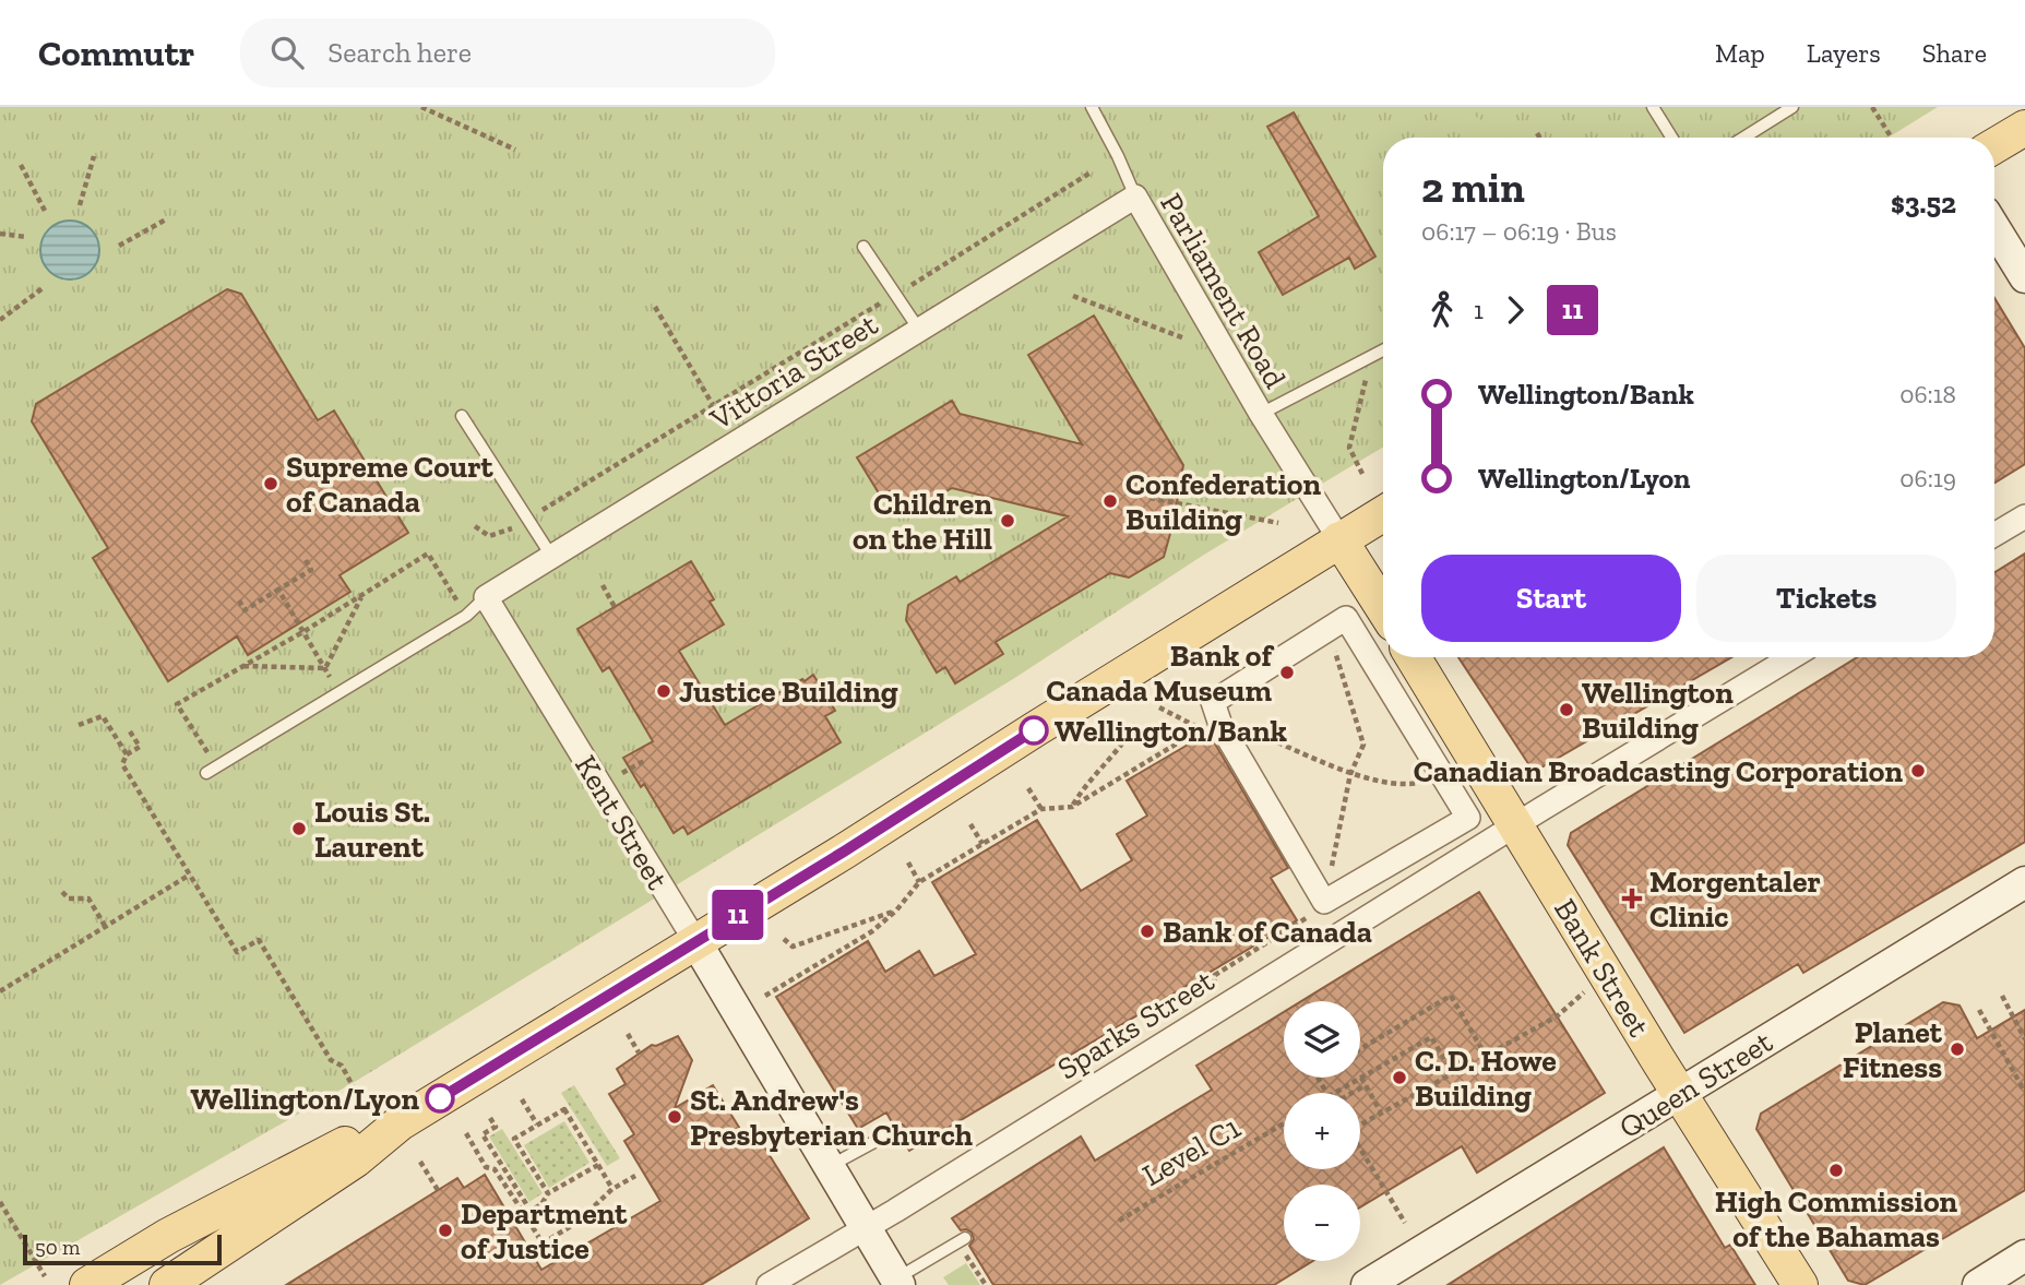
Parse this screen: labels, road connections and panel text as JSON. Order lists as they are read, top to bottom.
{
  "streets": {
    "main road": ["Bank Street"],
    "street": [
      "Parliament Road",
      "Vittoria Street",
      "Kent Street",
      "Sparks Street",
      "Queen Street"
    ],
    "path": ["Level C1"]
  },
  "crossings": [
    ["Parliament Road", "Vittoria Street"],
    ["Vittoria Street", "Kent Street"],
    ["Kent Street", "Sparks Street"],
    ["Bank Street", "Sparks Street"],
    ["Bank Street", "Queen Street"]
  ],
  "places": {
    "other": [
      "Supreme Court of Canada",
      "Confederation Building",
      "Children on the Hill",
      "Bank of Canada Museum",
      "Justice Building",
      "Wellington Building",
      "Wellington/Bank",
      "Canadian Broadcasting Corporation",
      "Louis St. Laurent",
      "Bank of Canada",
      "Planet Fitness",
      "C. D. Howe Building",
      "Wellington/Lyon",
      "St. Andrew's Presbyterian Church",
      "High Commission of the Bahamas",
      "Department of Justice"
    ],
    "health": ["Morgentaler Clinic"]
  },
  "lines": ["bus line 11"],
  "scale_bar": "50 m",
  "page": {
    "header": "Commutr",
    "search": "Search here",
    "nav": ["Map", "Layers", "Share"],
    "on_map": "11",
    "heading": ["2 min", "06:17 – 06:19 · Bus", "$3.52"],
    "legs": ["1", "11"],
    "list": [
      {
        "name": "Wellington/Bank",
        "value": "06:18"
      },
      {
        "name": "Wellington/Lyon",
        "value": "06:19"
      }
    ],
    "buttons": ["Start", "Tickets"],
    "map_buttons": ["+", "−"],
    "scale": "50 m"
  }
}
